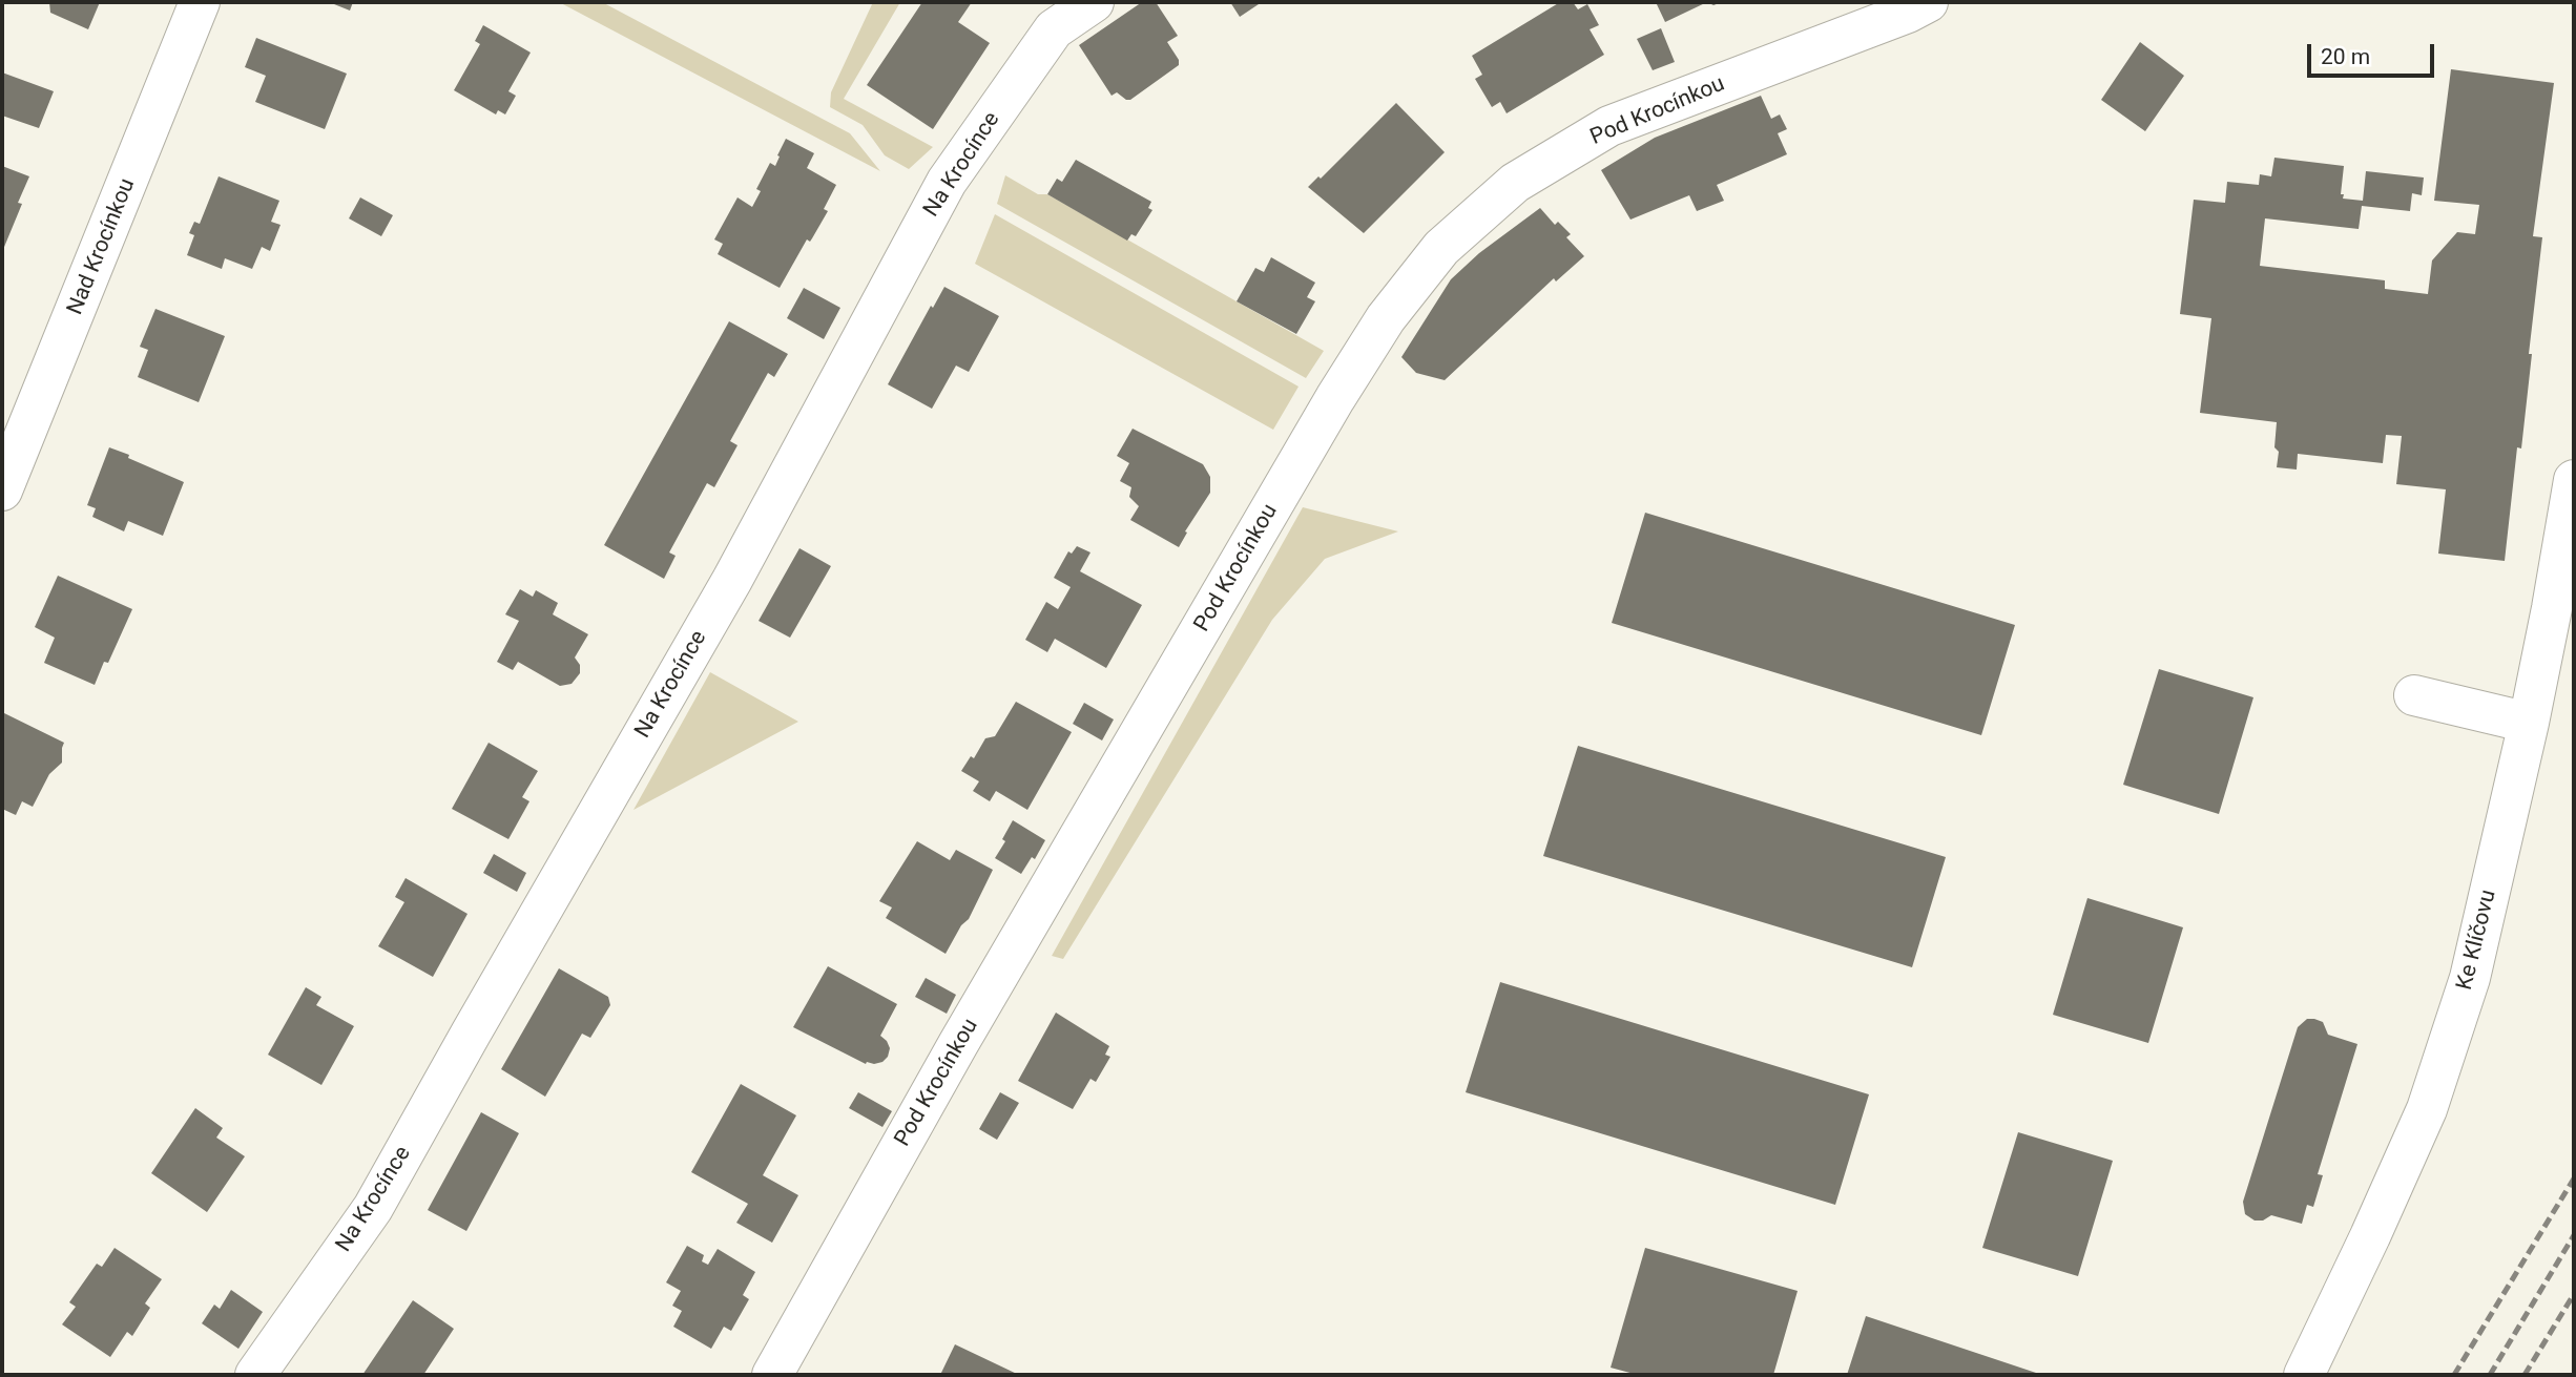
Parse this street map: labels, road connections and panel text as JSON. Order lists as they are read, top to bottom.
{
  "streets": {
    "street": [
      "Pod Krocínkou",
      "Na Krocínce",
      "Nad Krocínkou",
      "Ke Klíčovu"
    ]
  },
  "scale_bar": "20 m"
}
